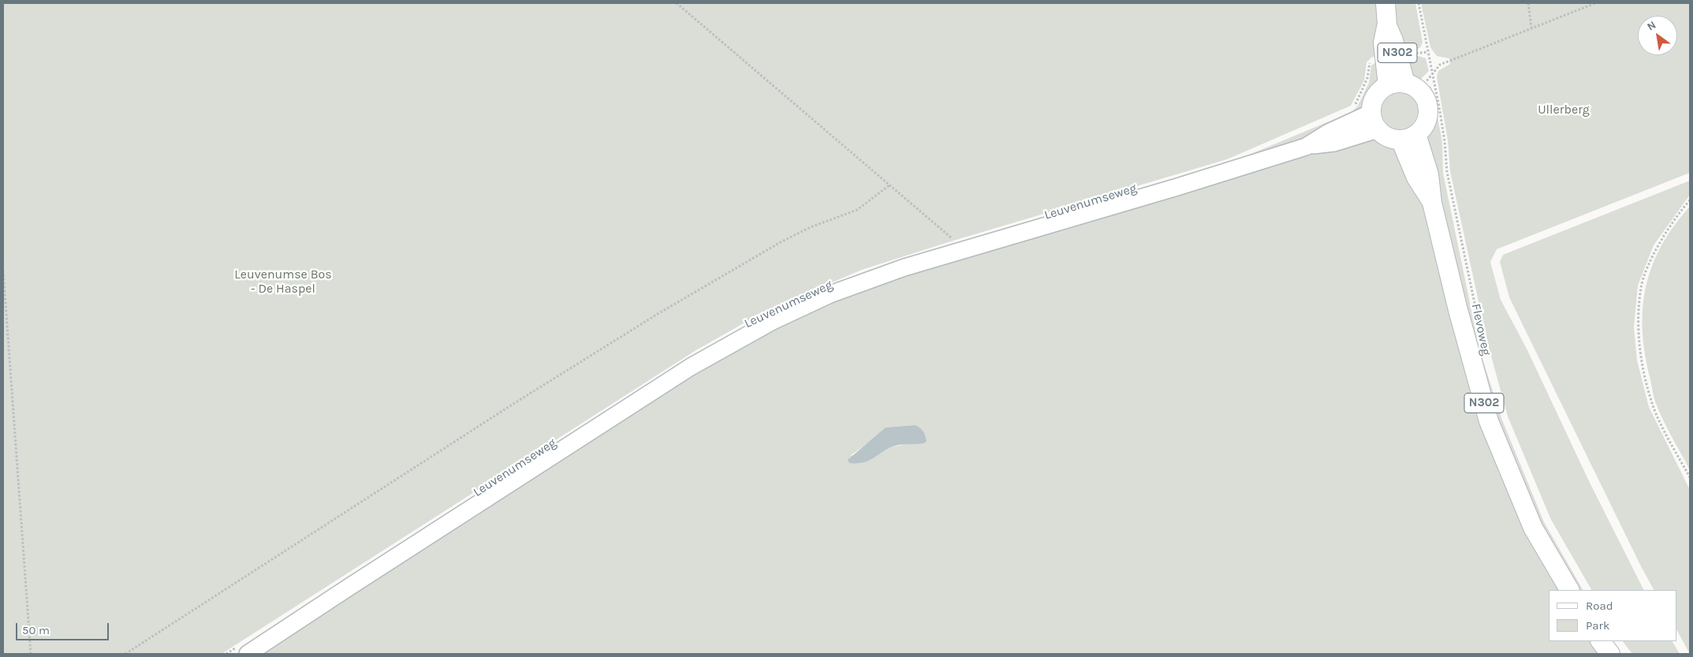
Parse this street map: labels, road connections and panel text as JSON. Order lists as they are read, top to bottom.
{
  "streets": {
    "main road": ["N302", "Leuvenumseweg", "Flevoweg"]
  },
  "crossings": [
    ["N302", "Leuvenumseweg"],
    ["N302", "Flevoweg"],
    ["Leuvenumseweg", "Flevoweg"]
  ],
  "parks": ["Ullerberg", "Leuvenumse Bos - De Haspel"],
  "legend": ["Road", "Park"],
  "scale_bar": "50 m",
  "north": "top left"
}
